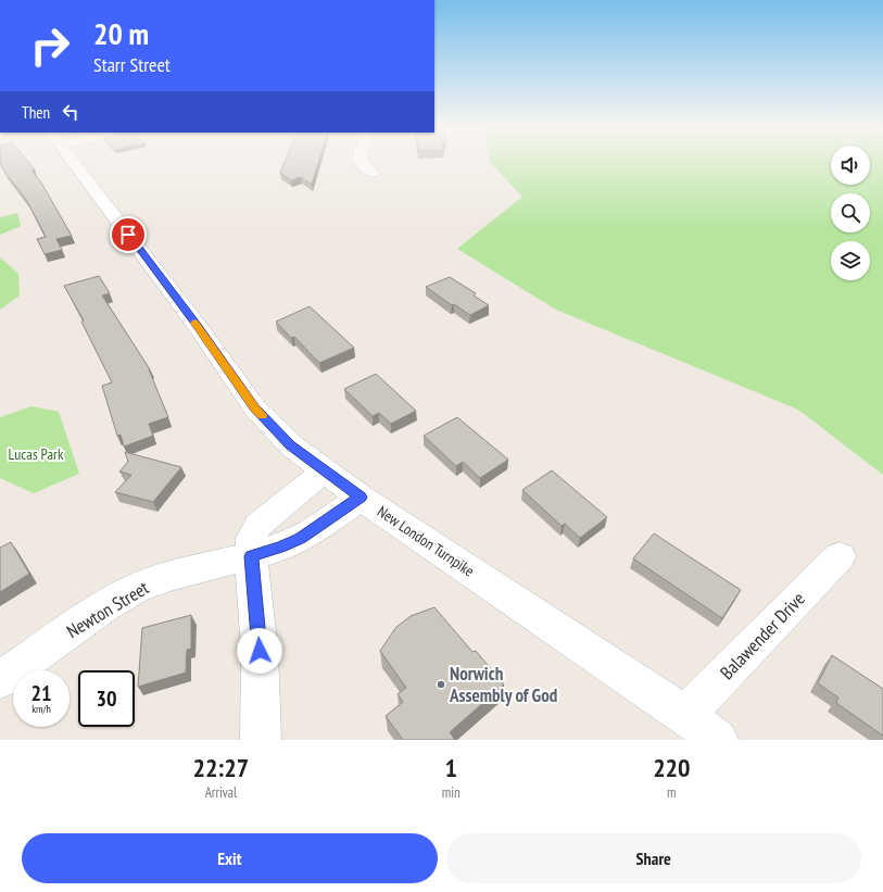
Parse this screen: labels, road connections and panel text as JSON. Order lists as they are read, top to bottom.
{
  "streets": {
    "main road": ["New London Turnpike", "Newton Street", "Balawender Drive"]
  },
  "crossings": [
    ["New London Turnpike", "Newton Street"],
    ["New London Turnpike", "Balawender Drive"]
  ],
  "parks": ["Lucas Park"],
  "places": ["Norwich Assembly of God"],
  "page": {
    "turn": ["20 m", "Starr Street"],
    "then": "Then",
    "speed": "21 km/h",
    "limit": "30",
    "eta": [
      "22:27",
      "Arrival",
      "1",
      "min",
      "220",
      "m"
    ],
    "buttons": ["Exit", "Share"]
  }
}
